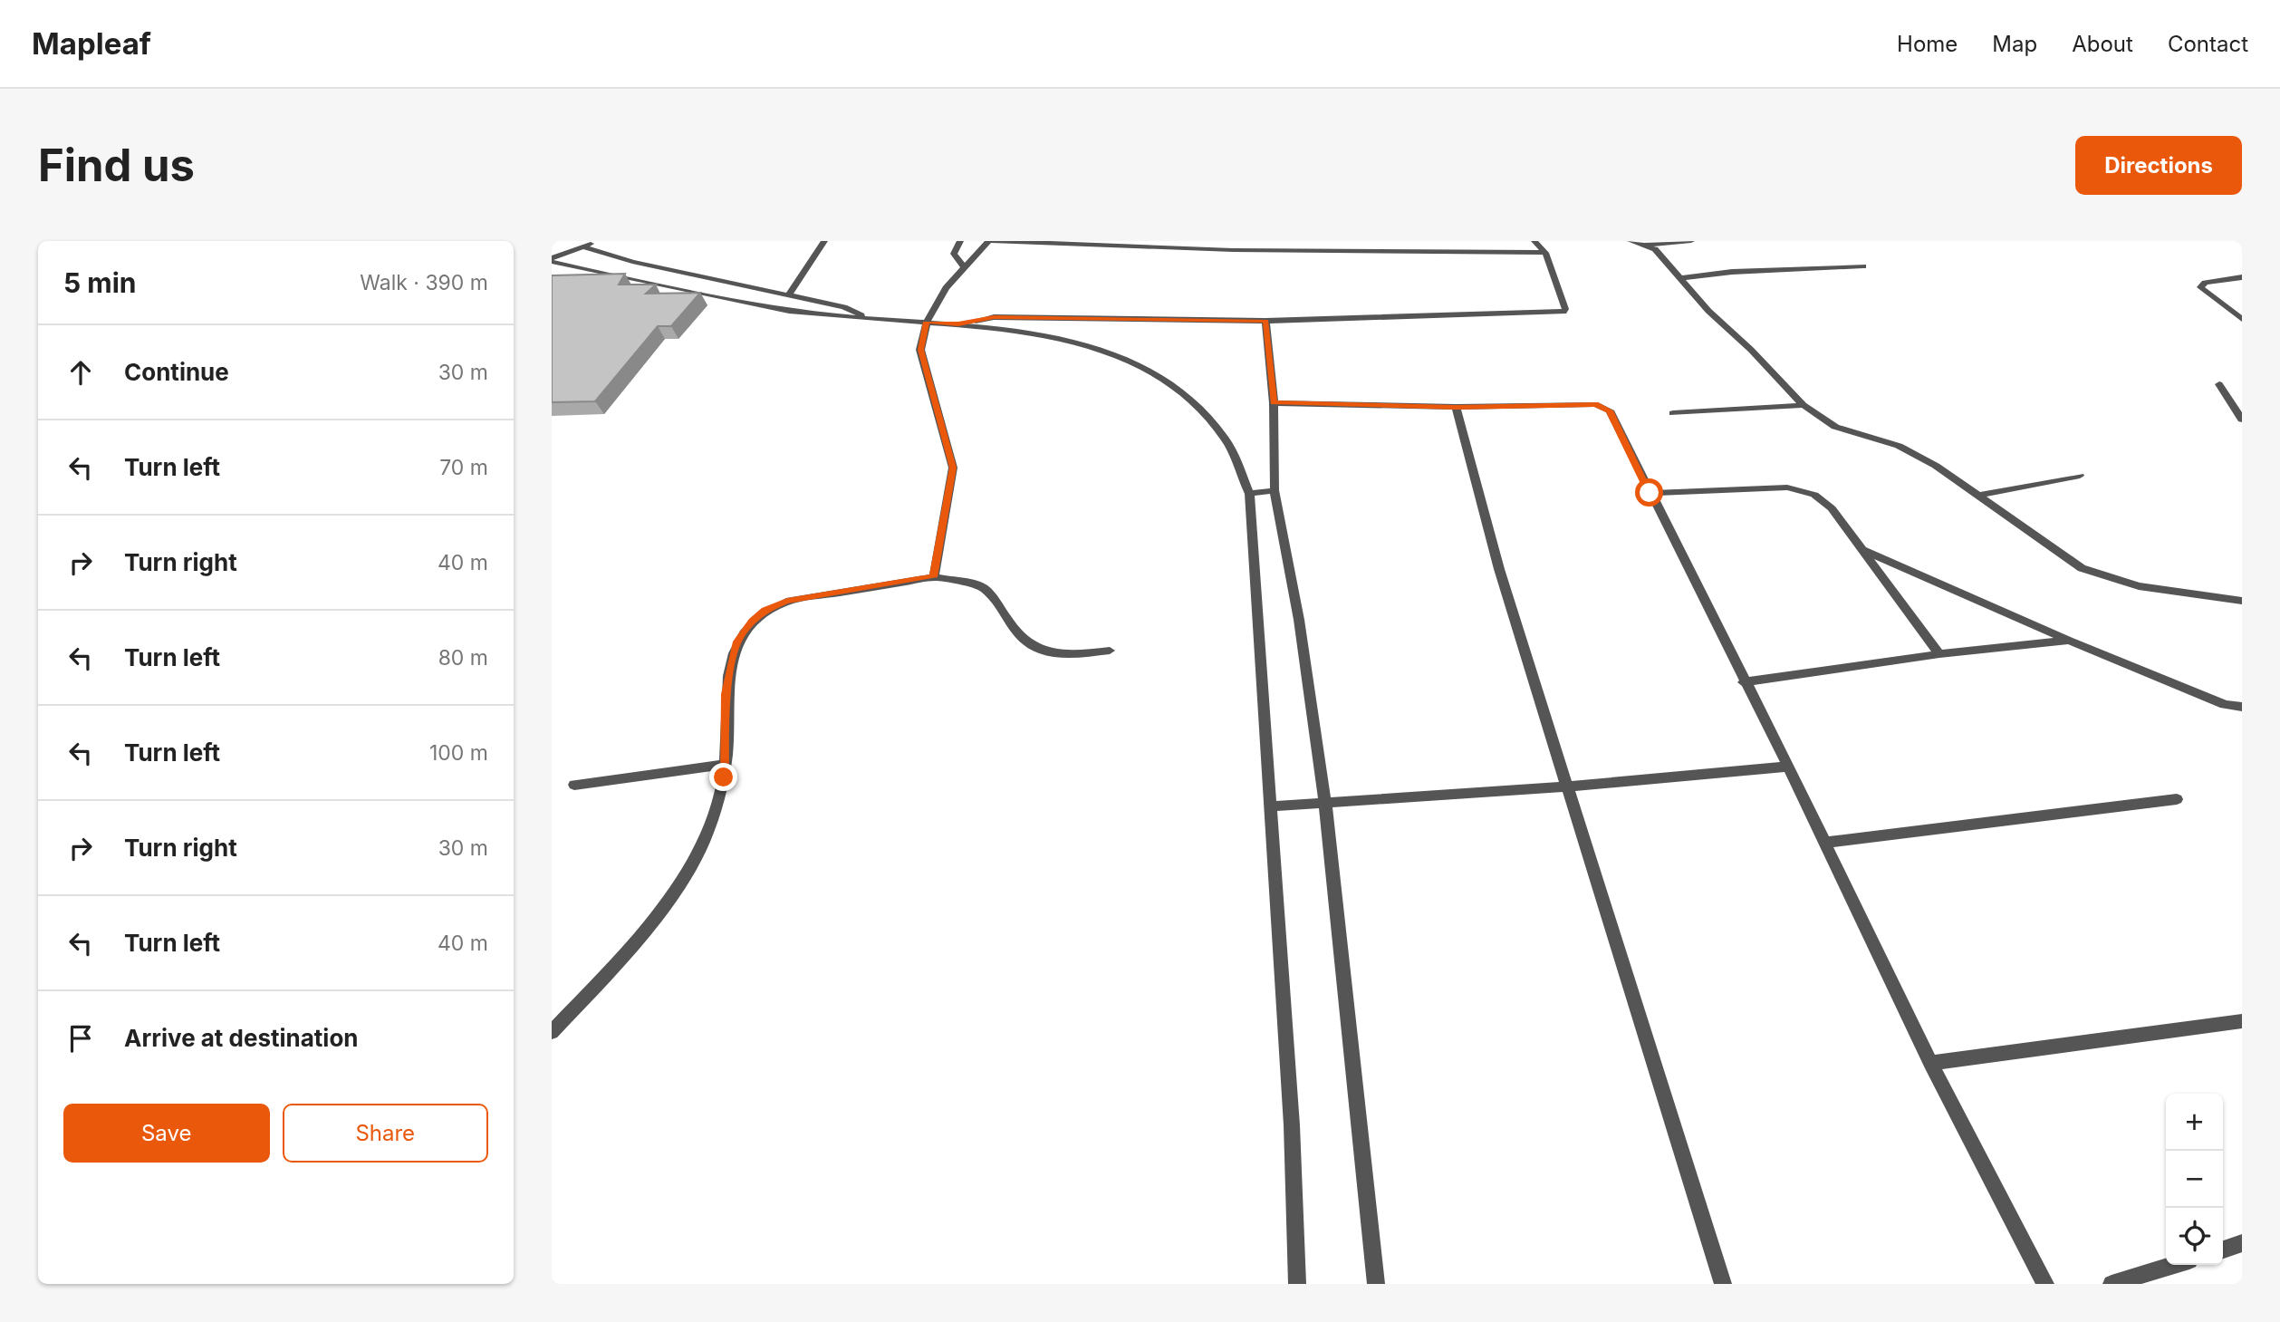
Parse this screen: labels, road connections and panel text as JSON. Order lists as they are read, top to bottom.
{
  "page": {
    "header": "Mapleaf",
    "nav": [
      "Home",
      "Map",
      "About",
      "Contact"
    ],
    "buttons": [
      "Directions",
      ["Save", "Share"]
    ],
    "title": "Find us",
    "heading": ["5 min", "Walk · 390 m"],
    "list": [
      ["Continue", "30 m"],
      ["Turn left", "70 m"],
      ["Turn right", "40 m"],
      ["Turn left", "80 m"],
      ["Turn left", "100 m"],
      ["Turn right", "30 m"],
      ["Turn left", "40 m"],
      "Arrive at destination"
    ],
    "map_buttons": ["+", "−"]
  }
}
